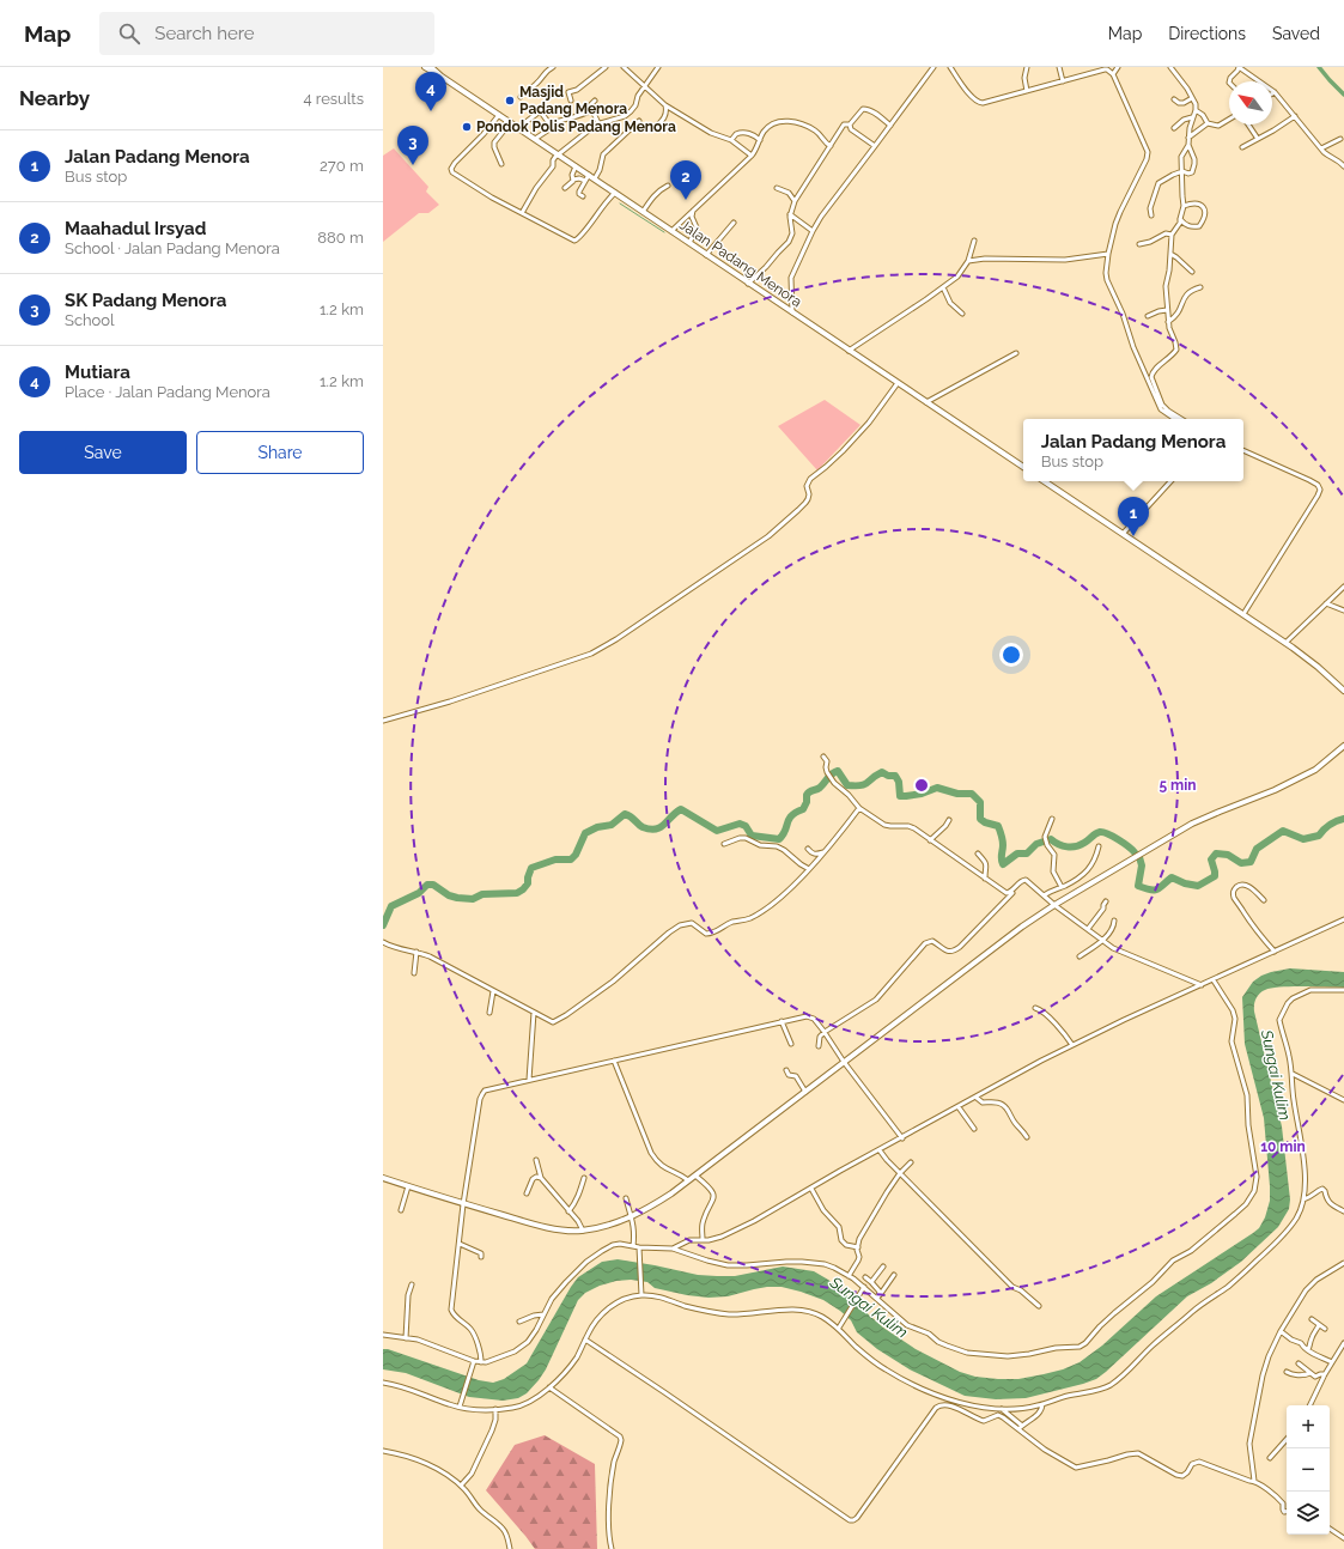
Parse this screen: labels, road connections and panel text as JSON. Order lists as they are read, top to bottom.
{
  "streets": {
    "main road": ["Jalan Padang Menora"]
  },
  "water": ["Sungai Kulim"],
  "places": ["Masjid Padang Menora", "Pondok Polis Padang Menora"],
  "north": "top left",
  "page": {
    "header": "Map",
    "search": "Search here",
    "nav": ["Map", "Directions", "Saved"],
    "heading": ["Nearby", "4 results"],
    "pins": [
      "4",
      "3",
      "2",
      "1"
    ],
    "list": [
      {
        "mark": "1",
        "name": "Jalan Padang Menora",
        "note": "Bus stop",
        "value": "270 m"
      },
      {
        "mark": "2",
        "name": "Maahadul Irsyad",
        "note": "School · Jalan Padang Menora",
        "value": "880 m"
      },
      {
        "mark": "3",
        "name": "SK Padang Menora",
        "note": "School",
        "value": "1.2 km"
      },
      {
        "mark": "4",
        "name": "Mutiara",
        "note": "Place · Jalan Padang Menora",
        "value": "1.2 km"
      }
    ],
    "buttons": ["Save", "Share"],
    "popup": ["Jalan Padang Menora", "Bus stop"],
    "map_buttons": ["+", "−"]
  },
  "rings": ["5 min", "10 min"]
}
